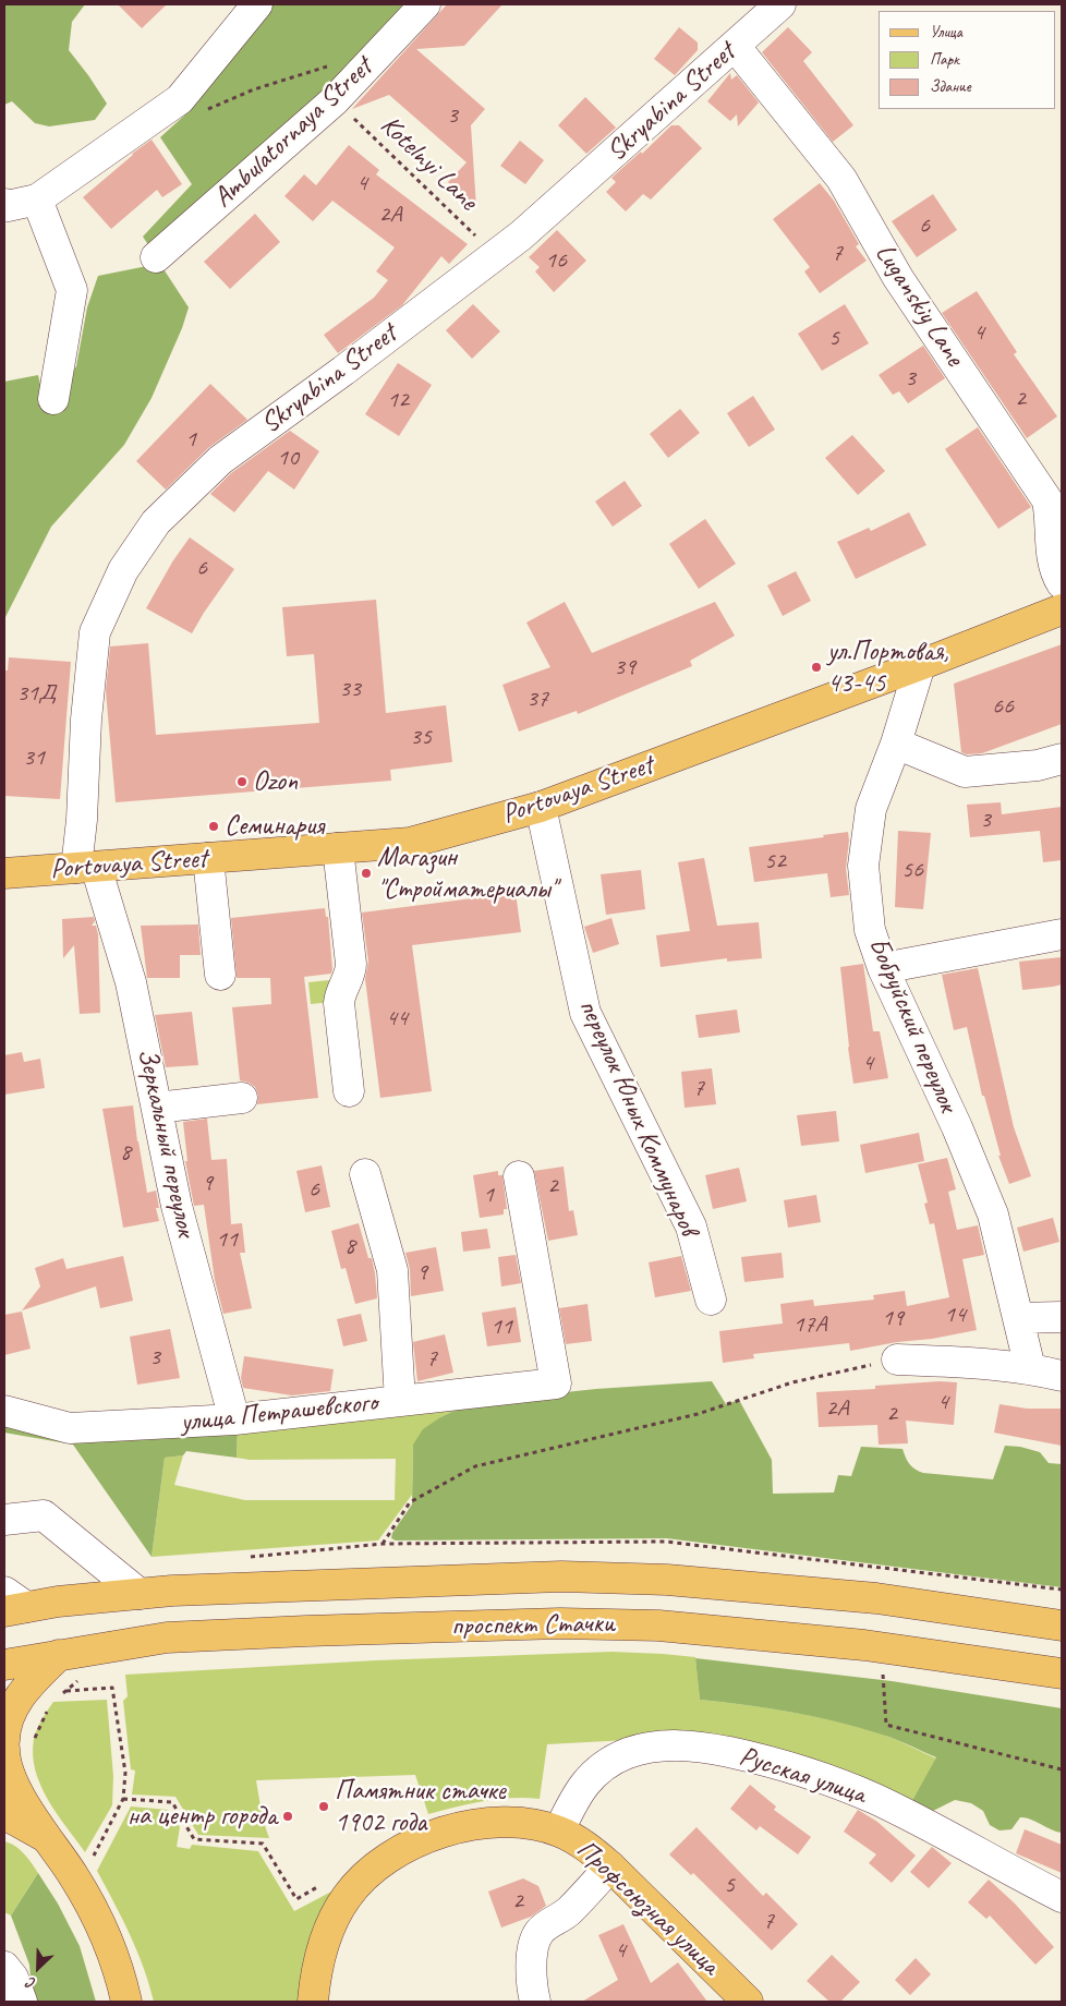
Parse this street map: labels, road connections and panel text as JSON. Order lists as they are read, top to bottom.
{
  "streets": {
    "main road": ["Portovaya Street", "проспект Стачки", "Профсоюзная улица"],
    "street": [
      "Skryabina Street",
      "Ambulatornaya Street",
      "Luganskiy Lane",
      "Бобруйский переулок",
      "переулок Юных Коммунаров",
      "Зеркальный переулок",
      "улица Петрашевского",
      "Русская улица"
    ],
    "path": ["Kotelnyi Lane"]
  },
  "crossings": [
    ["Skryabina Street", "Kotelnyi Lane"],
    ["Skryabina Street", "Luganskiy Lane"],
    ["Skryabina Street", "Portovaya Street"],
    ["Skryabina Street", "Зеркальный переулок"],
    ["Ambulatornaya Street", "Kotelnyi Lane"],
    ["Portovaya Street", "Бобруйский переулок"],
    ["Portovaya Street", "переулок Юных Коммунаров"],
    ["Portovaya Street", "Зеркальный переулок"],
    ["Зеркальный переулок", "улица Петрашевского"],
    ["Русская улица", "Профсоюзная улица"]
  ],
  "places": [
    "ул.Портовая, 43-45",
    "Ozon",
    "Семинария",
    "Магазин \"Стройматериалы\"",
    "Памятник стачке 1902 года",
    "на центр города"
  ],
  "house_numbers": [
    "3",
    "4",
    "2А",
    "6",
    "7",
    "16",
    "4",
    "5",
    "3",
    "2",
    "12",
    "1",
    "10",
    "6",
    "39",
    "33",
    "31Д",
    "37",
    "66",
    "35",
    "31",
    "3",
    "52",
    "56",
    "44",
    "4",
    "7",
    "8",
    "9",
    "2",
    "6",
    "1",
    "11",
    "8",
    "9",
    "14",
    "19",
    "17А",
    "11",
    "3",
    "7",
    "4",
    "2А",
    "2",
    "5",
    "2",
    "7",
    "4"
  ],
  "legend": ["Улица", "Парк", "Здание"],
  "north": "bottom left"
}
